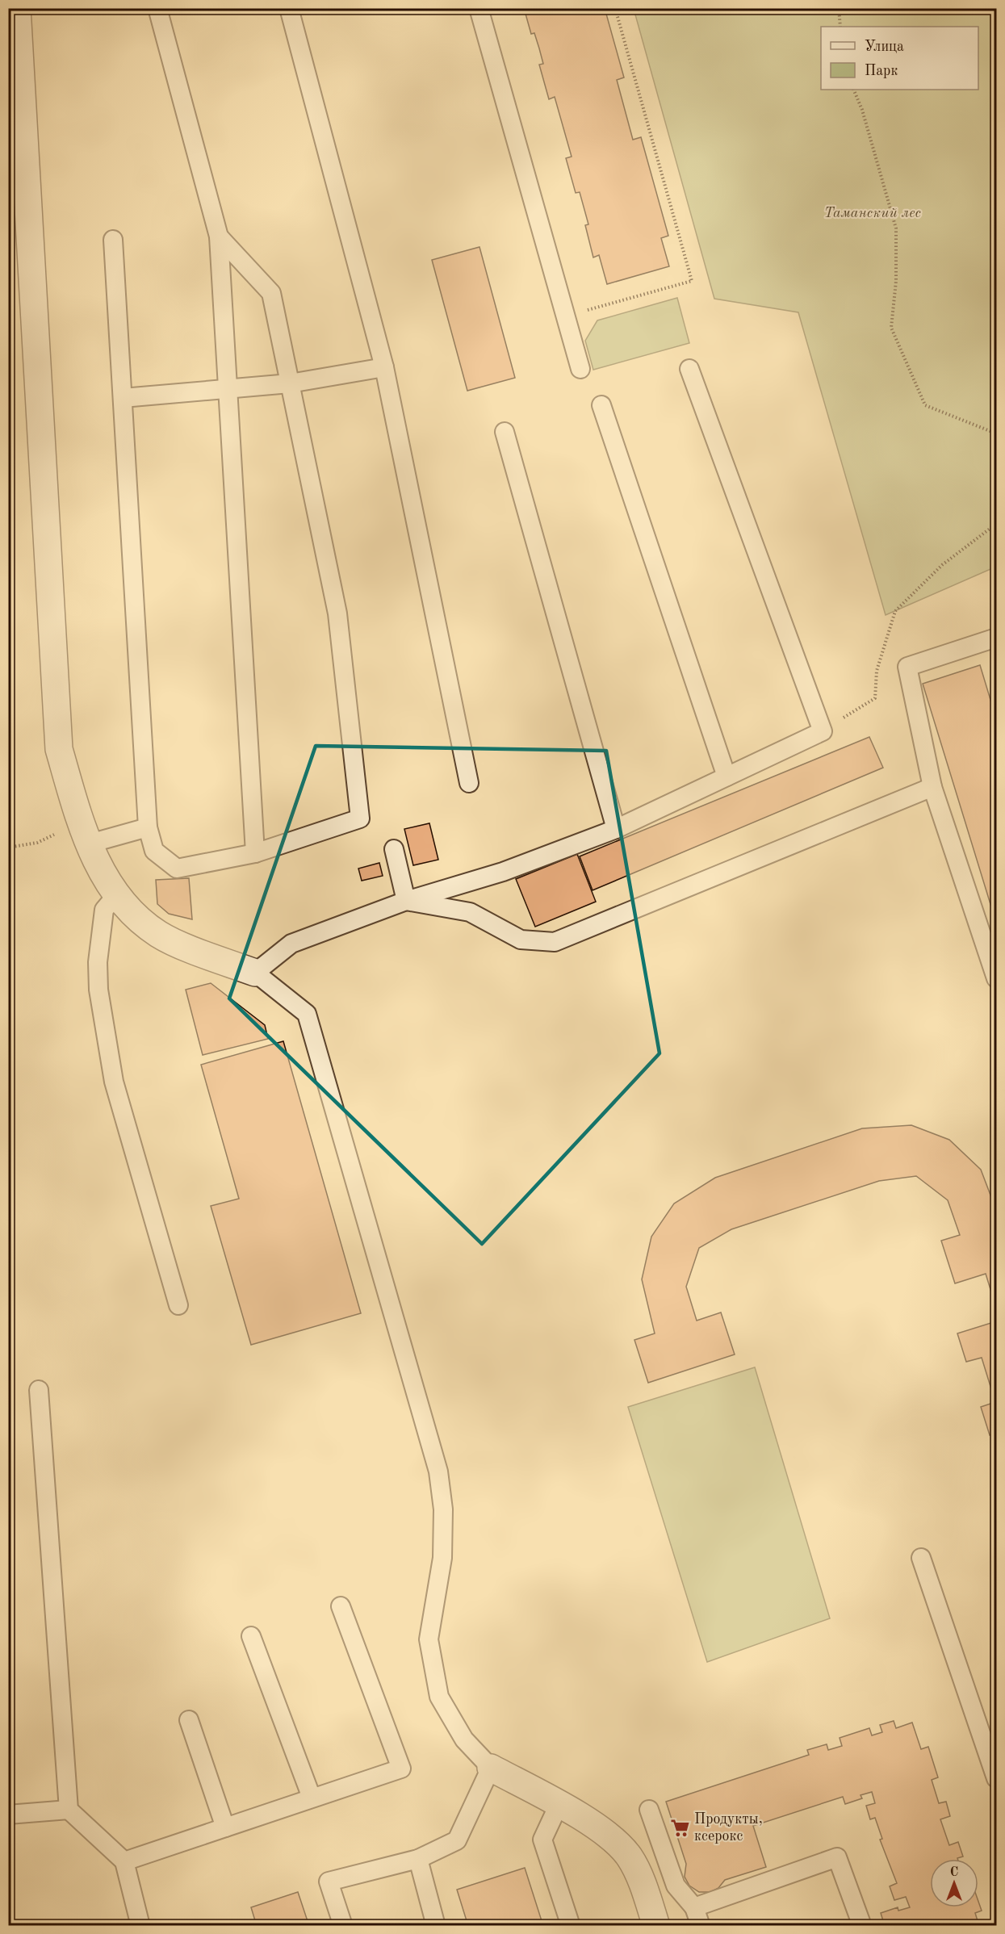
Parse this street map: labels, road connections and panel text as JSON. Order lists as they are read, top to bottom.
{
  "parks": ["Таманский лес"],
  "places": {
    "supermarket": ["Продукты, ксерокс"]
  },
  "legend": ["Улица", "Парк"],
  "north": "top"
}
